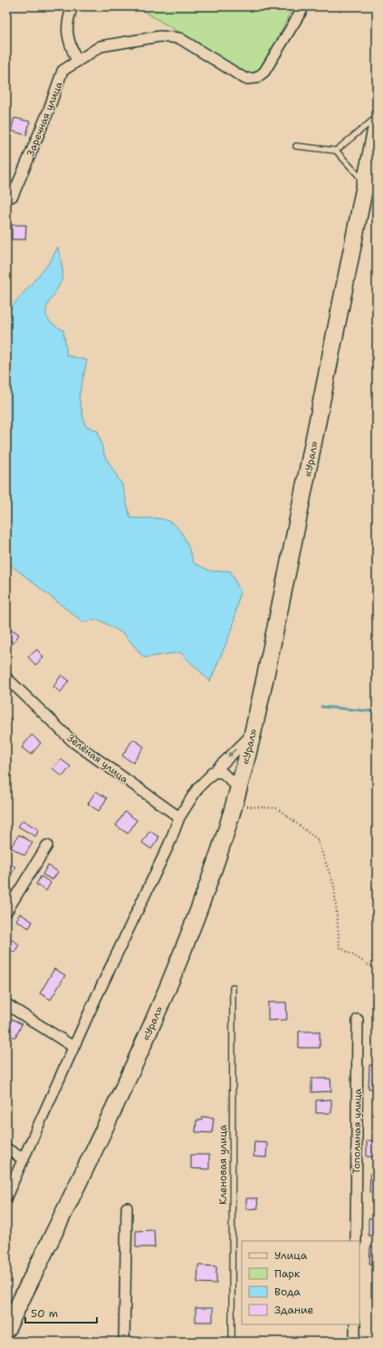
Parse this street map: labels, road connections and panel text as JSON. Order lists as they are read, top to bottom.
{
  "streets": {
    "highway": ["«Урал»"],
    "street": ["Заречная улица", "Зелёная улица", "Тополиная улица"],
    "lane": ["Кленовая улица"]
  },
  "legend": [
    "Улица",
    "Парк",
    "Вода",
    "Здание"
  ],
  "scale_bar": "50 m"
}
